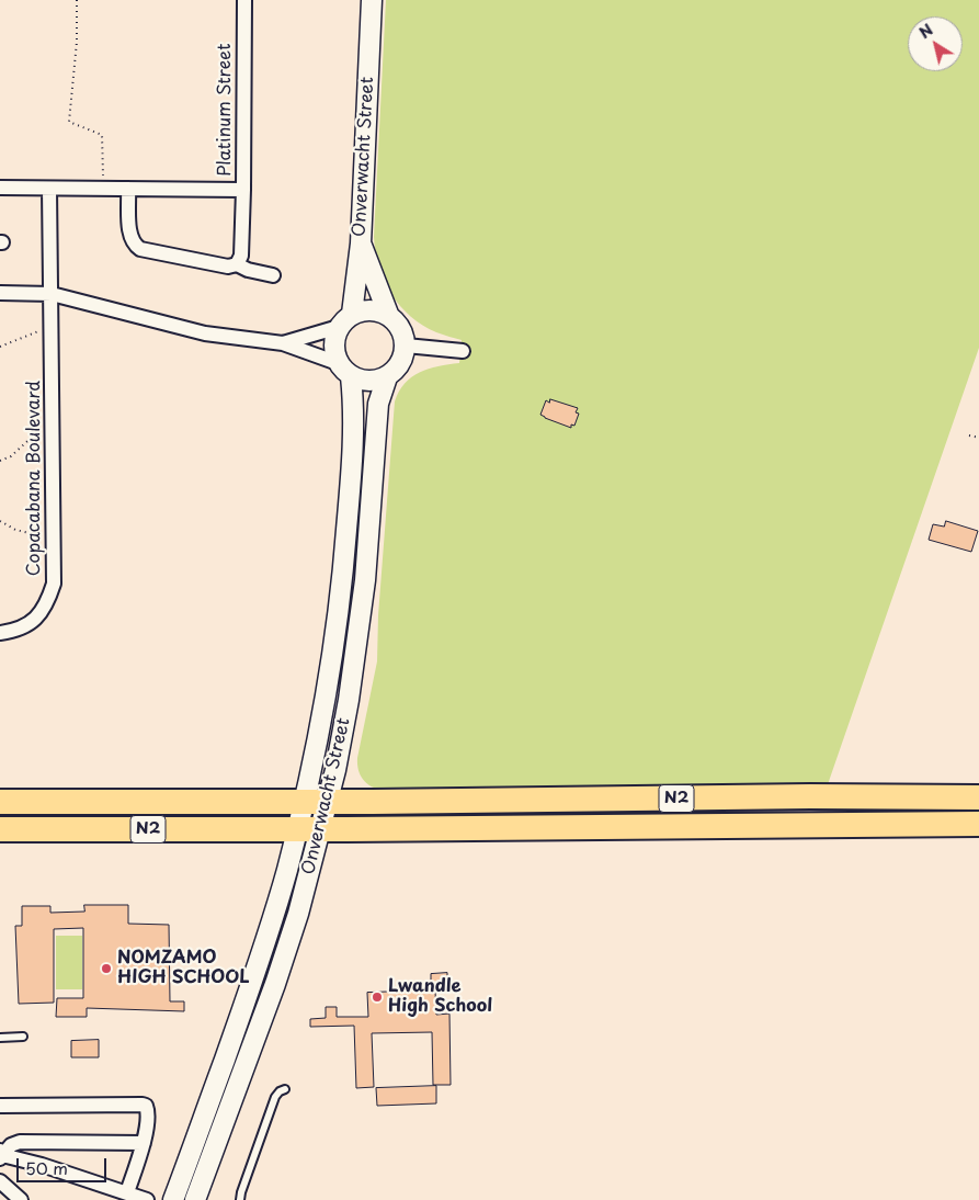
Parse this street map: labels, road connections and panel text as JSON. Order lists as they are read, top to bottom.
{
  "streets": {
    "highway": ["N2"],
    "street": ["Platinum Street", "Onverwacht Street", "Copacabana Boulevard"]
  },
  "crossings": [
    ["Onverwacht Street", "N2"]
  ],
  "places": ["NOMZAMO HIGH SCHOOL", "Lwandle High School"],
  "scale_bar": "50 m",
  "north": "top left"
}
